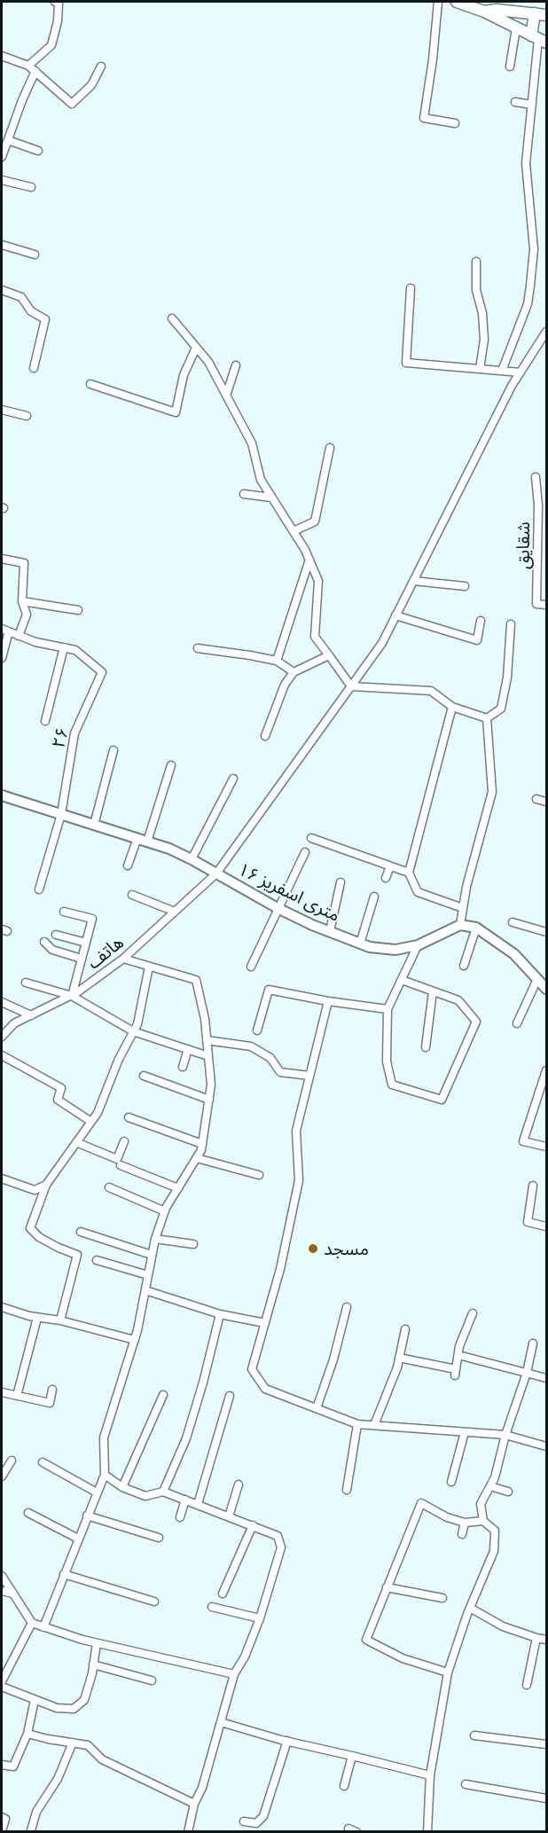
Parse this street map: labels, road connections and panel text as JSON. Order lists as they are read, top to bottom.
{
  "streets": {
    "street": [
      "شقایق",
      "۲۶",
      "۱۶ متری اسفریز",
      "هاتف"
    ]
  },
  "crossings": [
    ["۲۶", "۱۶ متری اسفریز"],
    ["۱۶ متری اسفریز", "هاتف"]
  ],
  "places": ["مسجد"]
}
